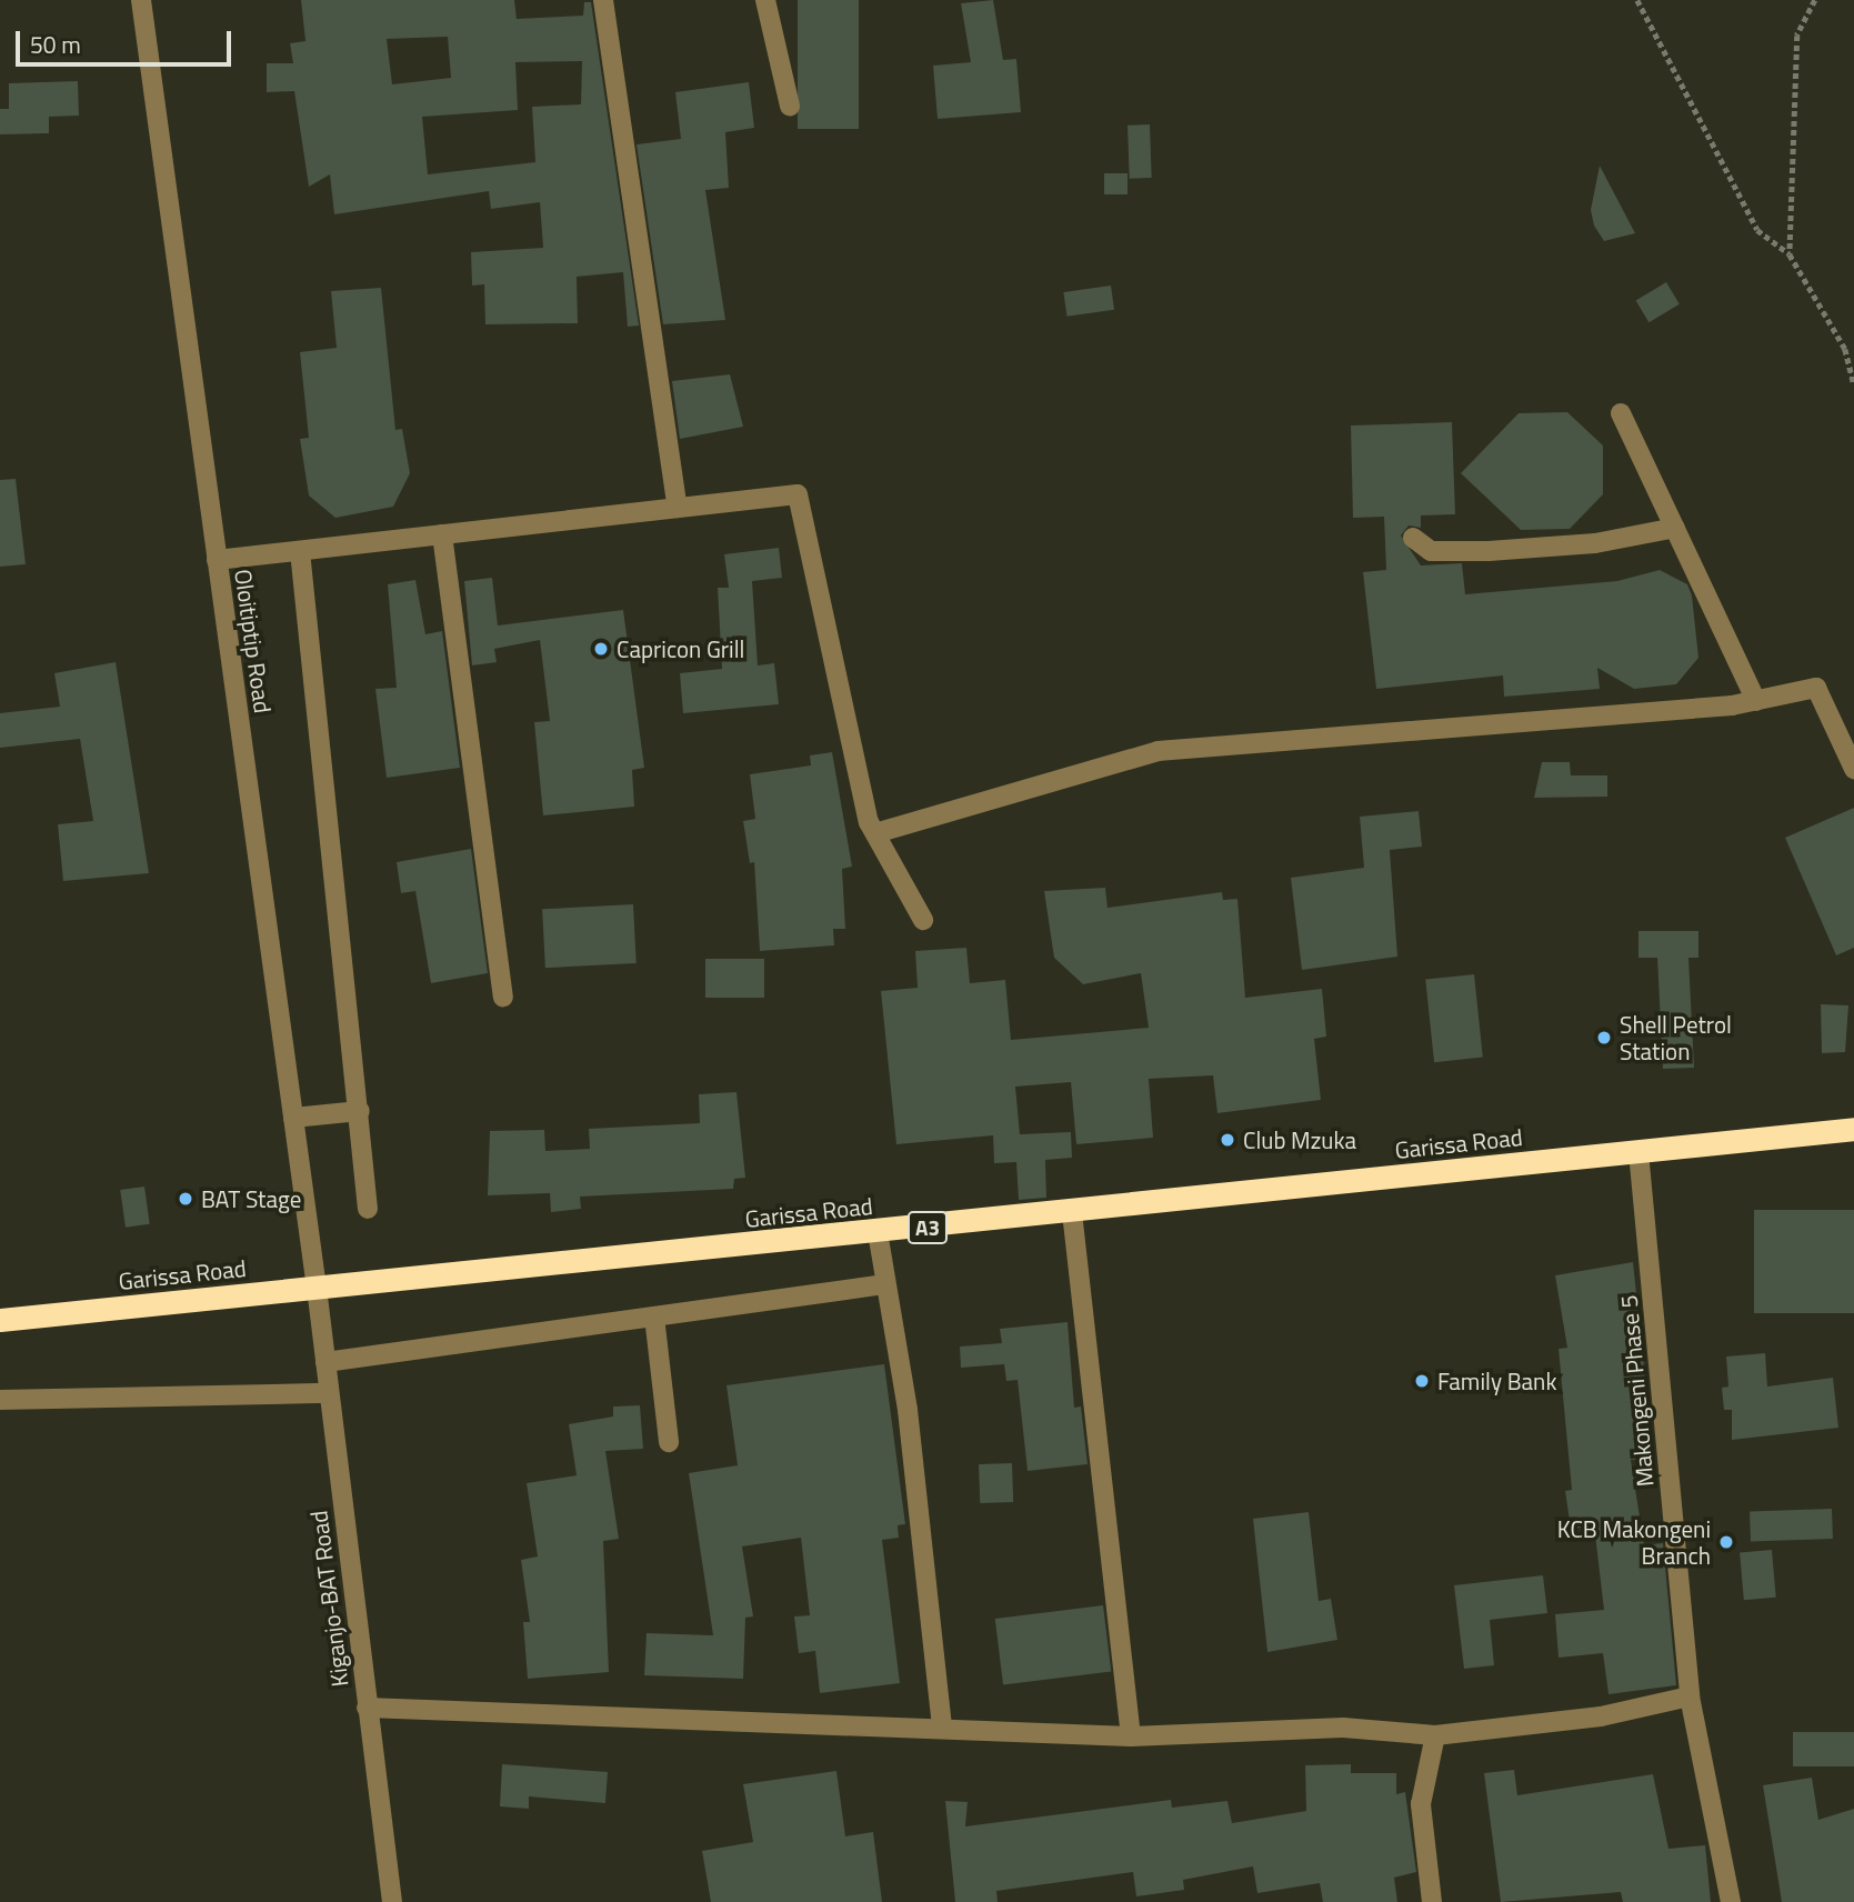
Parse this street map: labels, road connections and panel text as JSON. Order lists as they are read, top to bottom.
{
  "streets": {
    "highway": ["Garissa Road", "A3"],
    "street": ["Oloitiptip Road", "Makongeni Phase 5", "Kiganjo-BAT Road"]
  },
  "crossings": [
    ["Oloitiptip Road", "Garissa Road"],
    ["Oloitiptip Road", "Kiganjo-BAT Road"],
    ["Garissa Road", "Makongeni Phase 5"],
    ["Garissa Road", "Kiganjo-BAT Road"]
  ],
  "places": [
    "Capricon Grill",
    "Shell Petrol Station",
    "Club Mzuka",
    "BAT Stage",
    "Family Bank",
    "KCB Makongeni Branch"
  ],
  "scale_bar": "50 m"
}
